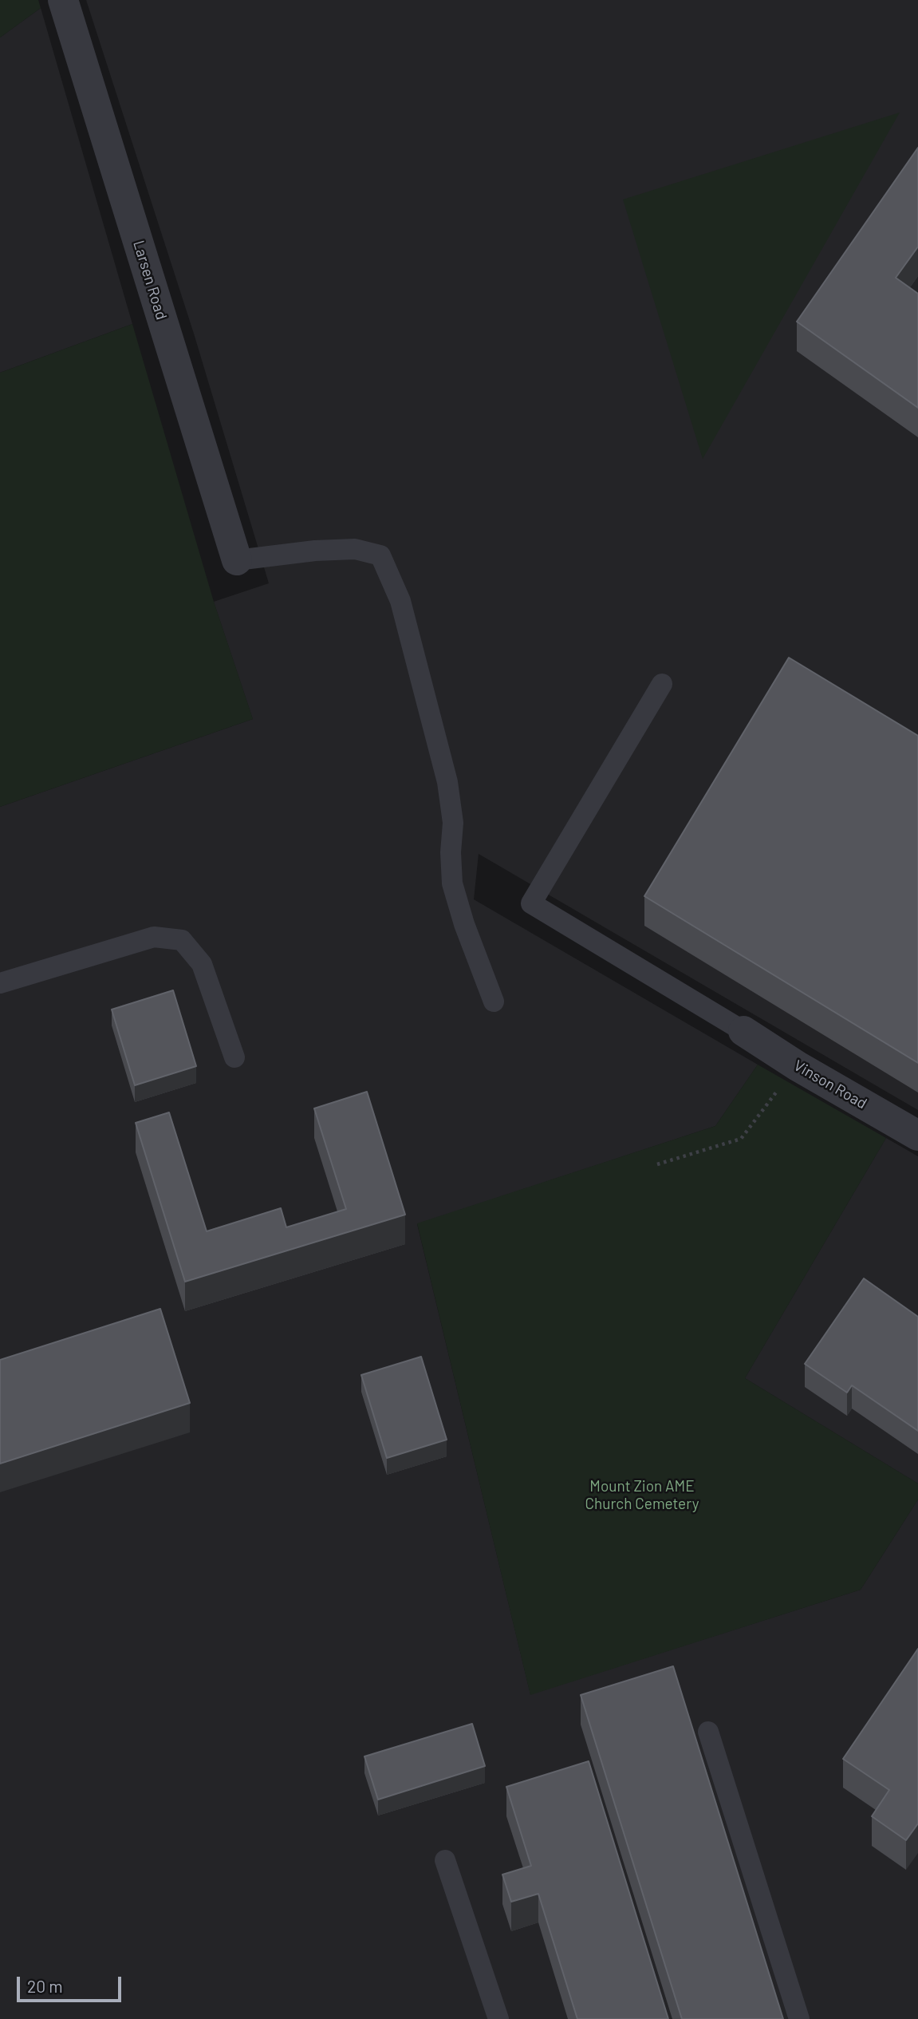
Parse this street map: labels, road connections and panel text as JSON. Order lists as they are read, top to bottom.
{
  "streets": {
    "street": ["Larsen Road", "Vinson Road"]
  },
  "parks": ["Mount Zion AME Church Cemetery"],
  "scale_bar": "20 m"
}
